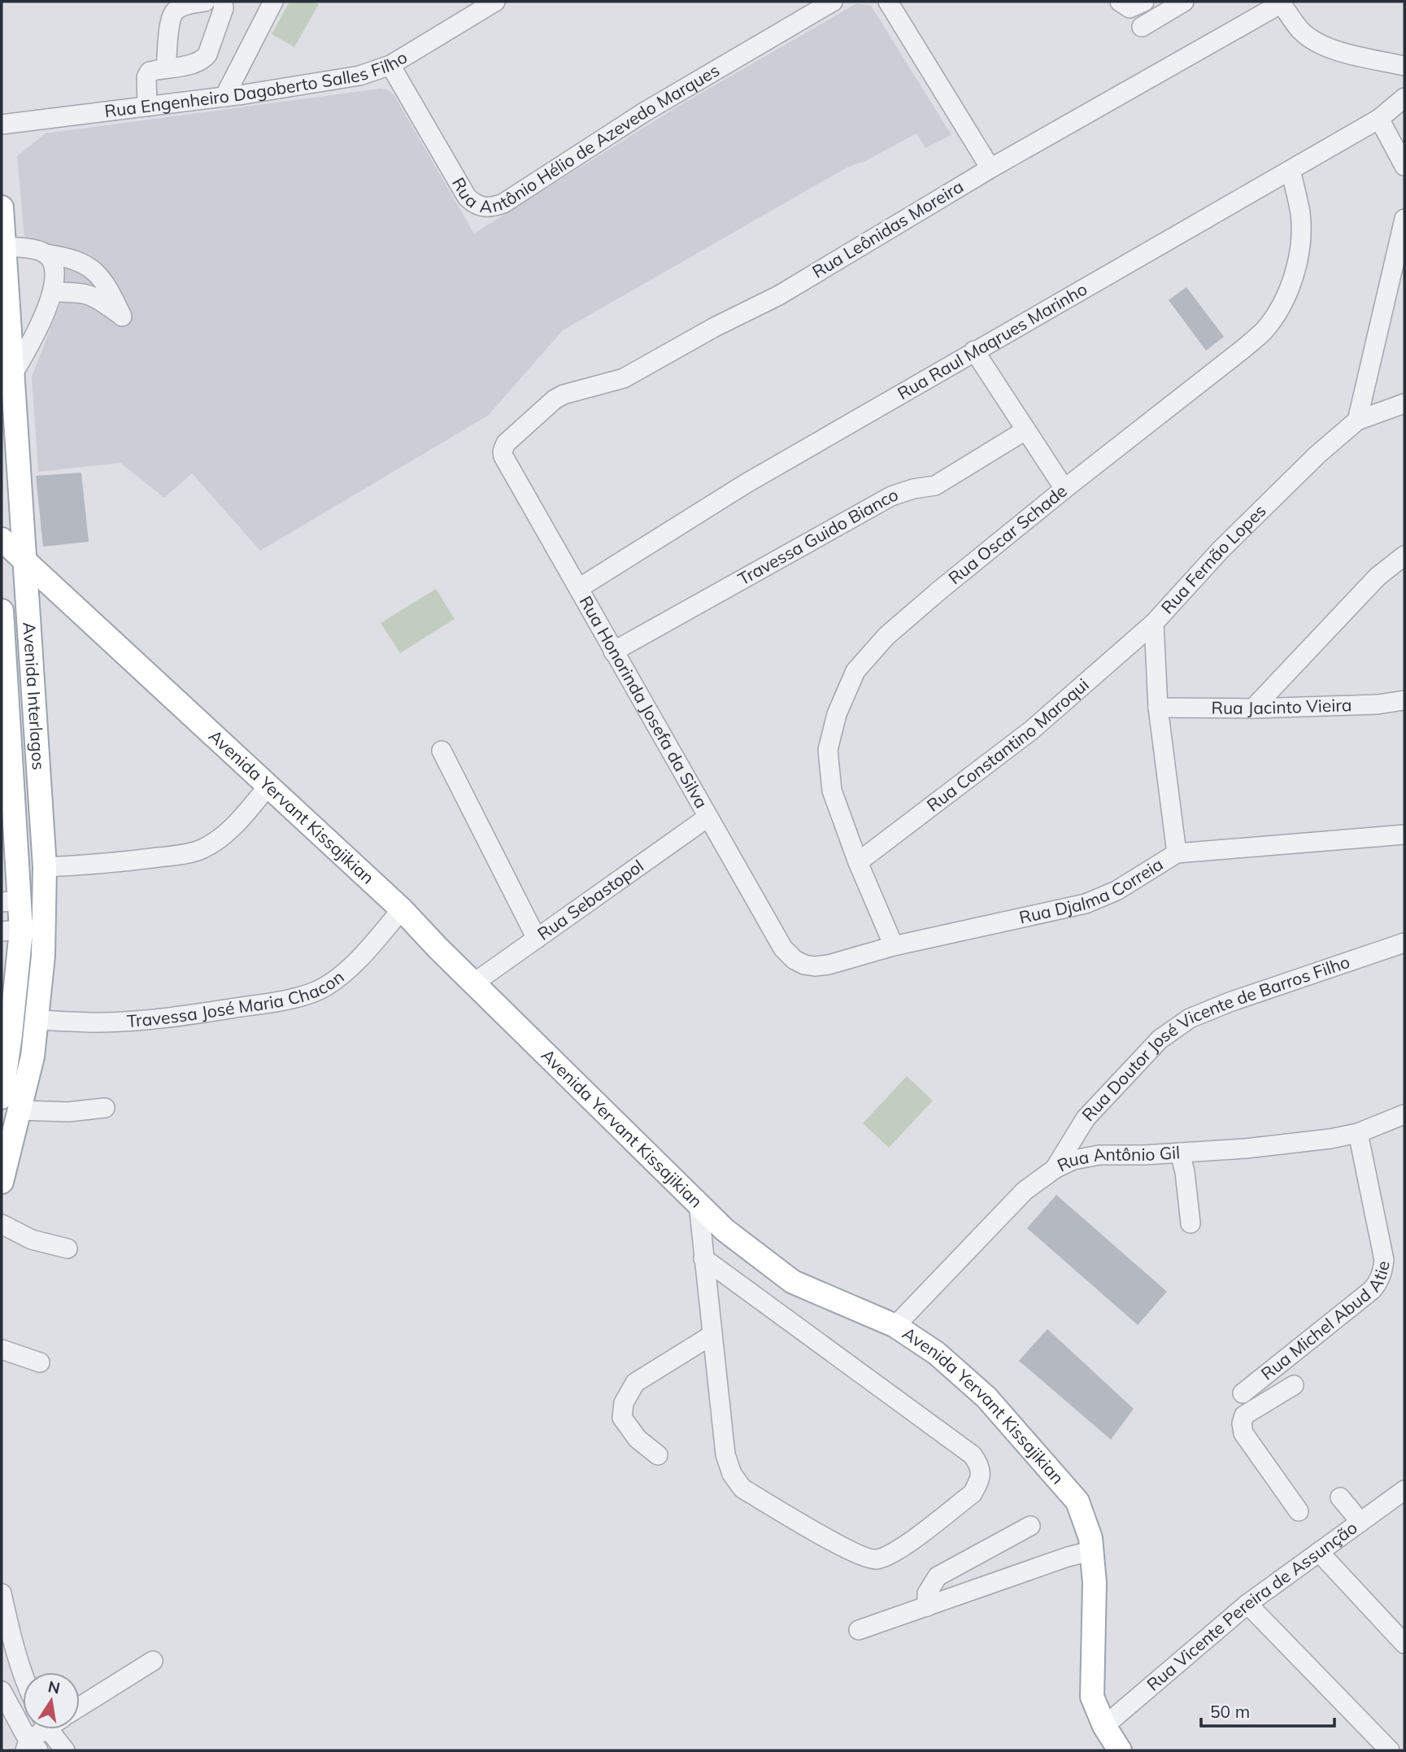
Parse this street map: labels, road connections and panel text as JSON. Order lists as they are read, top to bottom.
{
  "streets": {
    "main road": ["Avenida Interlagos", "Avenida Yervant Kissajikian"],
    "street": [
      "Rua Engenheiro Dagoberto Salles Filho",
      "Rua Antônio Hélio de Azevedo Marques",
      "Rua Leônidas Moreira",
      "Rua Raul Maqrues Marinho",
      "Rua Oscar Schade",
      "Travessa Guido Bianco",
      "Rua Fernão Lopes",
      "Rua Honorinda Josefa da Silva",
      "Rua Jacinto Vieira",
      "Rua Constantino Maroqui",
      "Rua Djalma Correia",
      "Rua Sebastopol",
      "Travessa José Maria Chacon",
      "Rua Doutor José Vicente de Barros Filho",
      "Rua Antônio Gil",
      "Rua Michel Abud Atie",
      "Rua Vicente Pereira de Assunção"
    ]
  },
  "crossings": [
    ["Rua Engenheiro Dagoberto Salles Filho", "Rua Antônio Hélio de Azevedo Marques"],
    ["Rua Leônidas Moreira", "Rua Honorinda Josefa da Silva"],
    ["Rua Raul Maqrues Marinho", "Rua Oscar Schade"],
    ["Rua Raul Maqrues Marinho", "Rua Honorinda Josefa da Silva"],
    ["Rua Oscar Schade", "Rua Constantino Maroqui"],
    ["Rua Oscar Schade", "Rua Djalma Correia"],
    ["Travessa Guido Bianco", "Rua Honorinda Josefa da Silva"],
    ["Rua Fernão Lopes", "Rua Jacinto Vieira"],
    ["Rua Fernão Lopes", "Rua Constantino Maroqui"],
    ["Rua Fernão Lopes", "Rua Djalma Correia"],
    ["Avenida Interlagos", "Avenida Yervant Kissajikian"],
    ["Avenida Interlagos", "Travessa José Maria Chacon"],
    ["Rua Honorinda Josefa da Silva", "Rua Djalma Correia"],
    ["Rua Honorinda Josefa da Silva", "Rua Sebastopol"],
    ["Avenida Yervant Kissajikian", "Rua Sebastopol"],
    ["Avenida Yervant Kissajikian", "Travessa José Maria Chacon"],
    ["Avenida Yervant Kissajikian", "Rua Antônio Gil"],
    ["Avenida Yervant Kissajikian", "Rua Vicente Pereira de Assunção"],
    ["Rua Doutor José Vicente de Barros Filho", "Rua Antônio Gil"],
    ["Rua Antônio Gil", "Rua Michel Abud Atie"]
  ],
  "scale_bar": "50 m",
  "north": "top"
}
